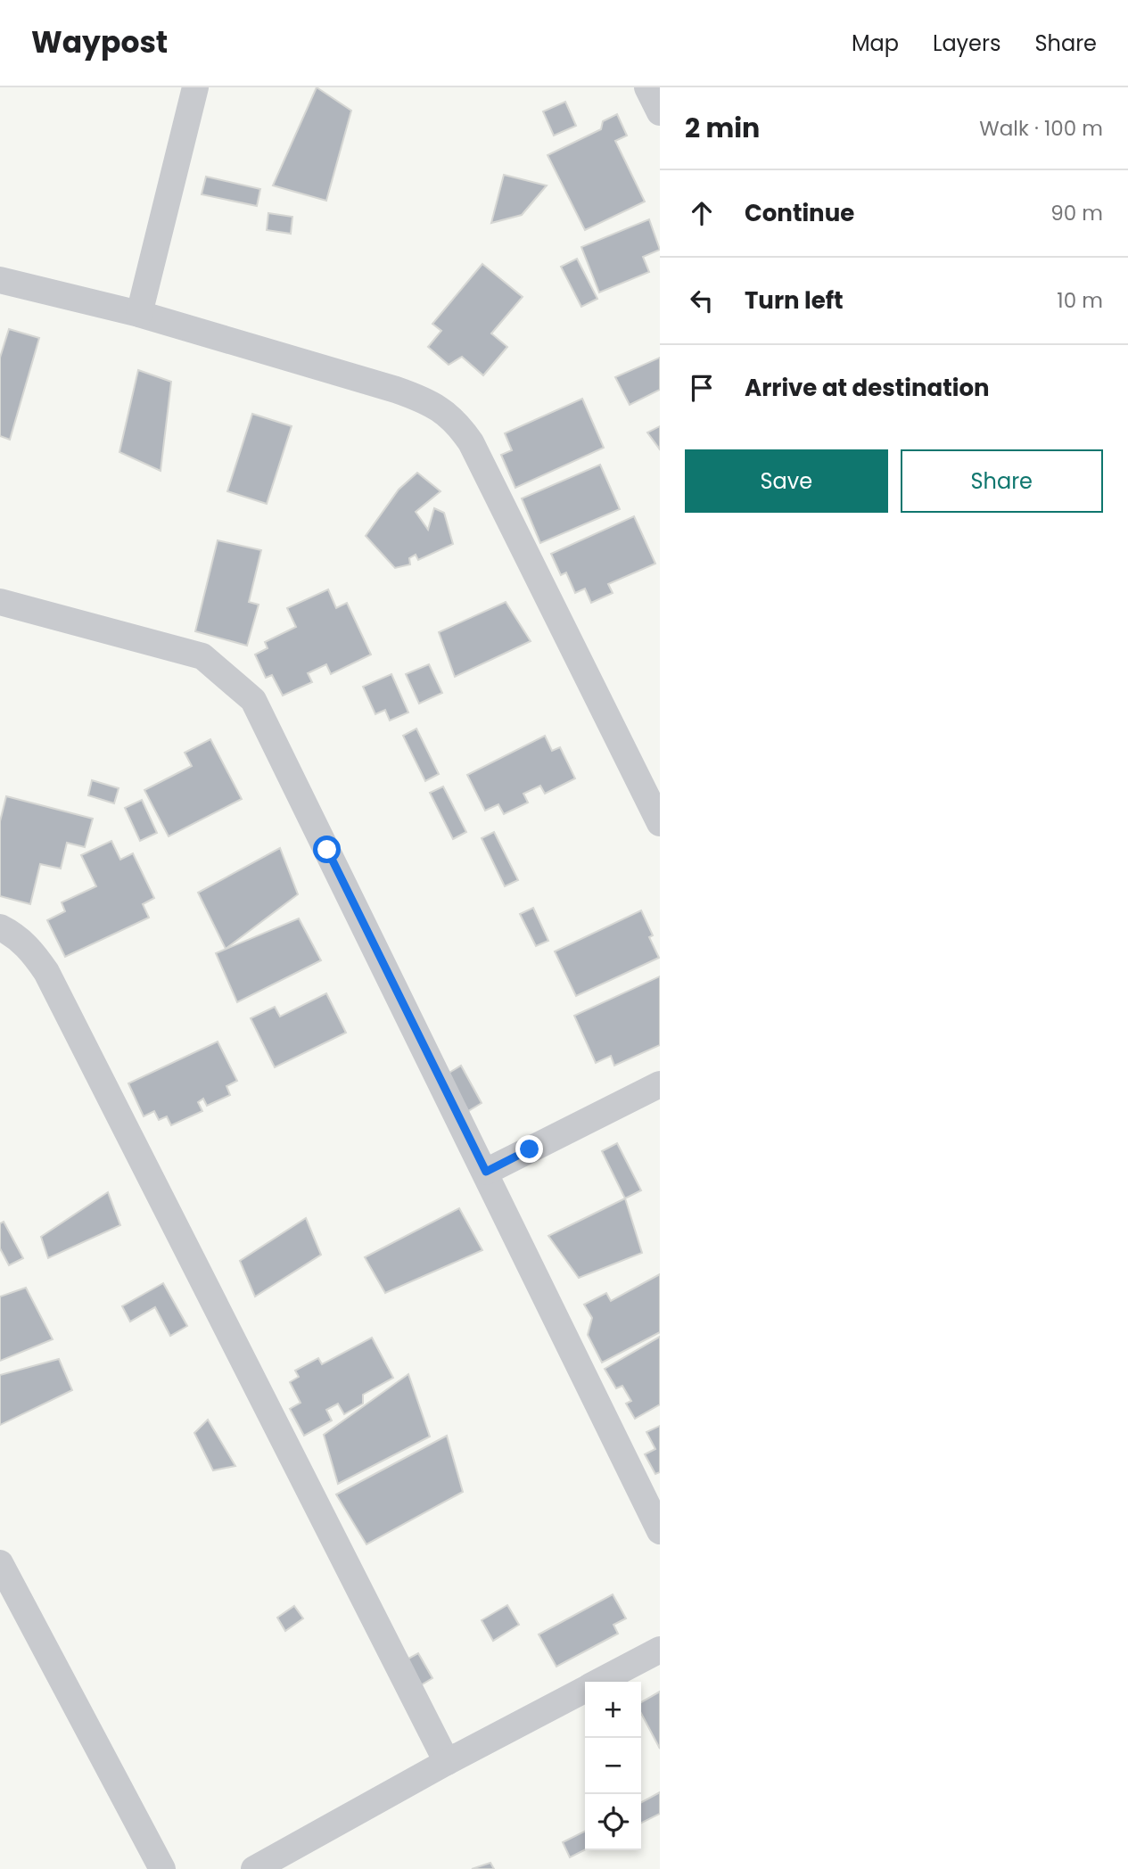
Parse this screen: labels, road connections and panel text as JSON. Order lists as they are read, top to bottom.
{
  "page": {
    "header": "Waypost",
    "nav": ["Map", "Layers", "Share"],
    "heading": ["2 min", "Walk · 100 m"],
    "list": [
      ["Continue", "90 m"],
      ["Turn left", "10 m"],
      "Arrive at destination"
    ],
    "buttons": ["Save", "Share"],
    "map_buttons": ["+", "−"]
  }
}
